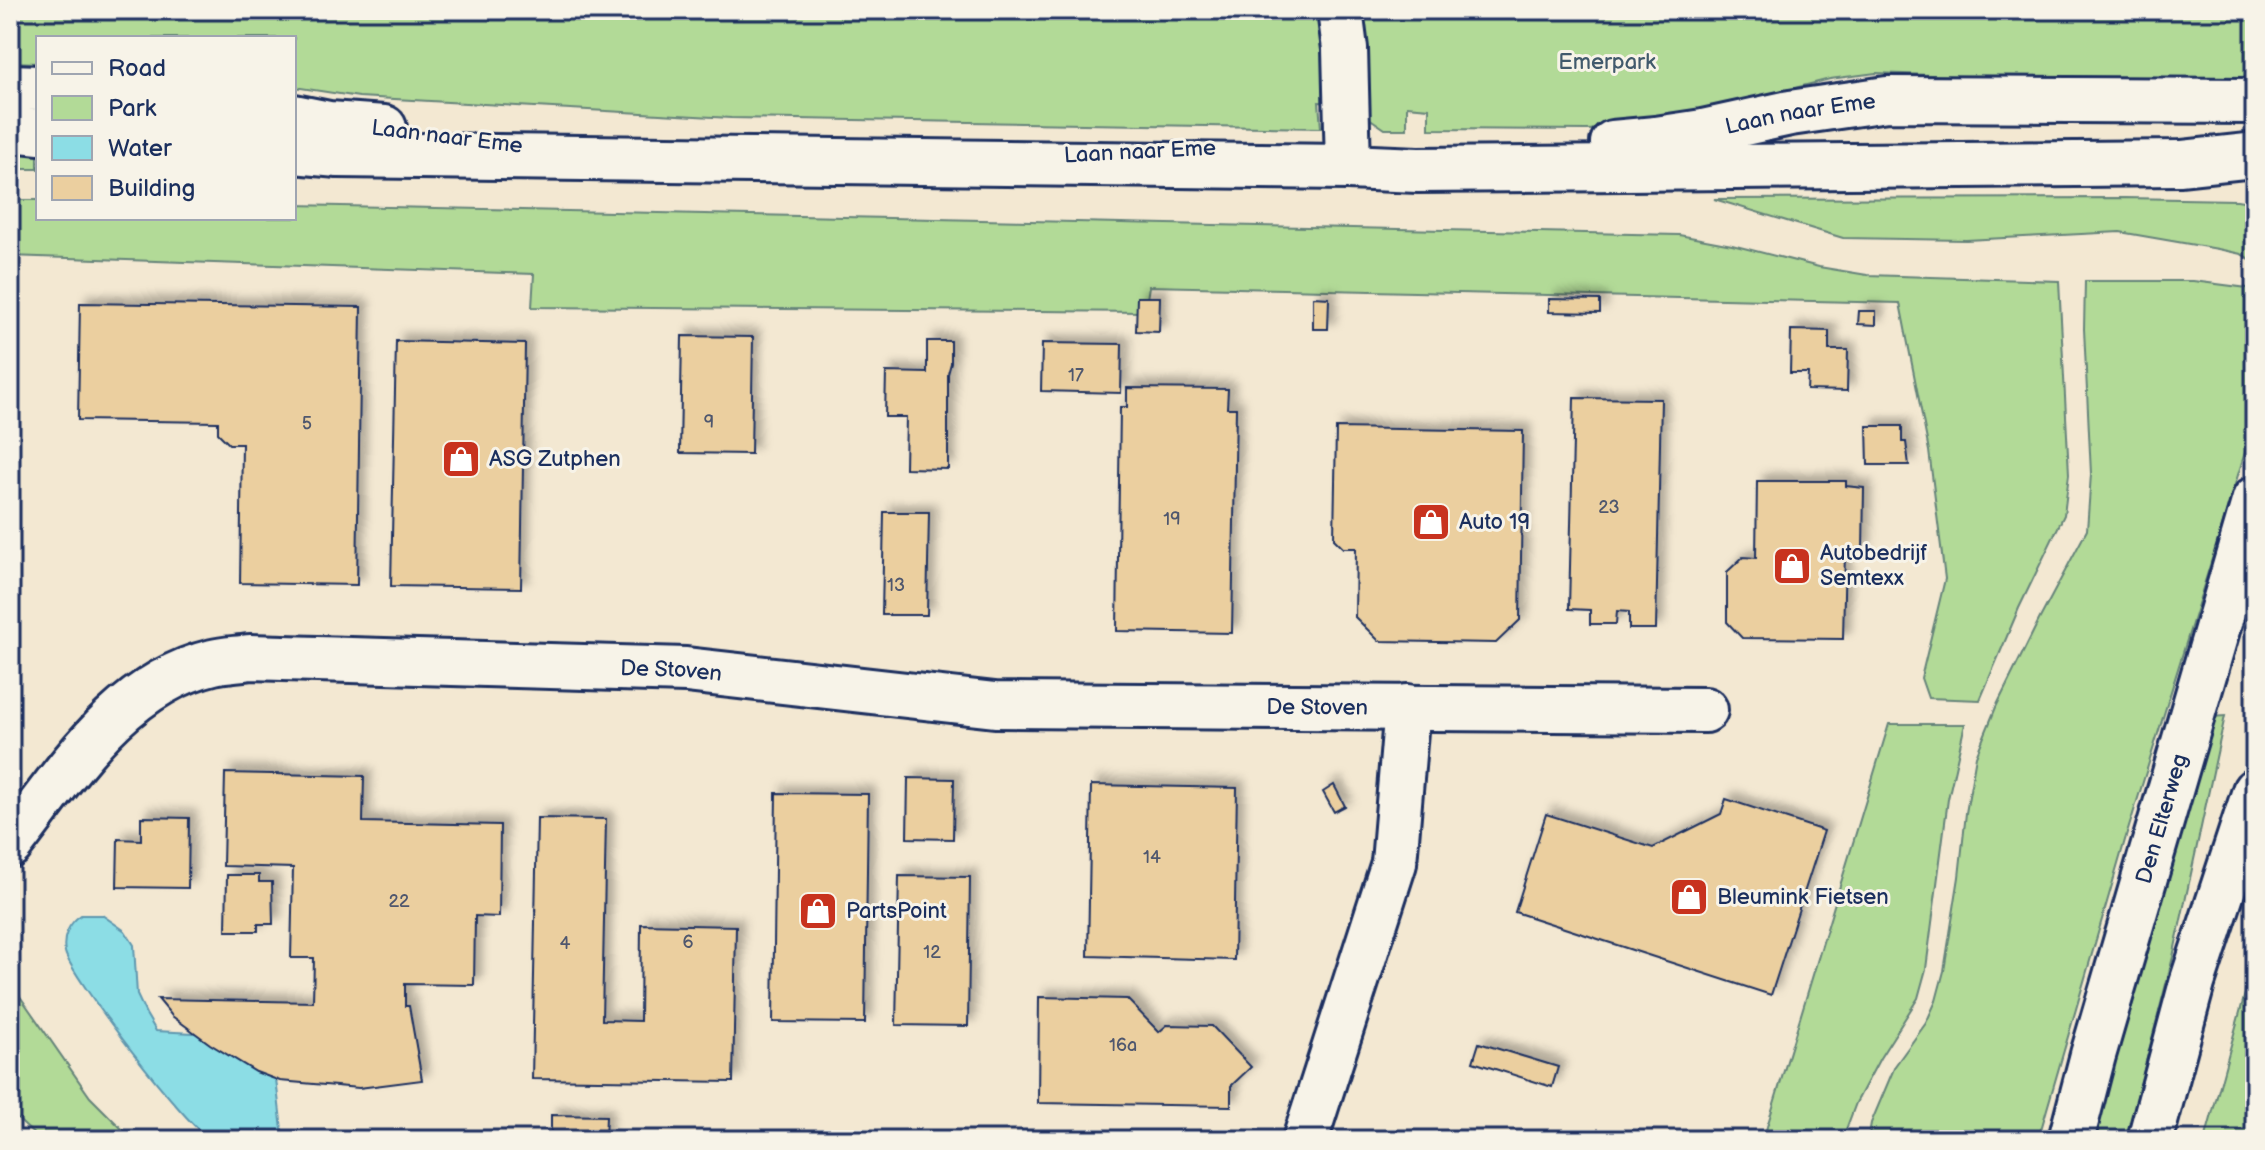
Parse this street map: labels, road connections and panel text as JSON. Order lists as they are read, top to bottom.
{
  "streets": {
    "street": ["Laan naar Eme", "De Stoven", "Den Elterweg"]
  },
  "parks": ["Emerpark"],
  "places": {
    "shop": [
      "ASG Zutphen",
      "Auto 19",
      "Autobedrijf Semtexx",
      "Bleumink Fietsen",
      "PartsPoint"
    ]
  },
  "house_numbers": [
    "17",
    "9",
    "5",
    "23",
    "19",
    "13",
    "14",
    "22",
    "6",
    "4",
    "12",
    "16a"
  ],
  "legend": [
    "Road",
    "Park",
    "Water",
    "Building"
  ]
}
